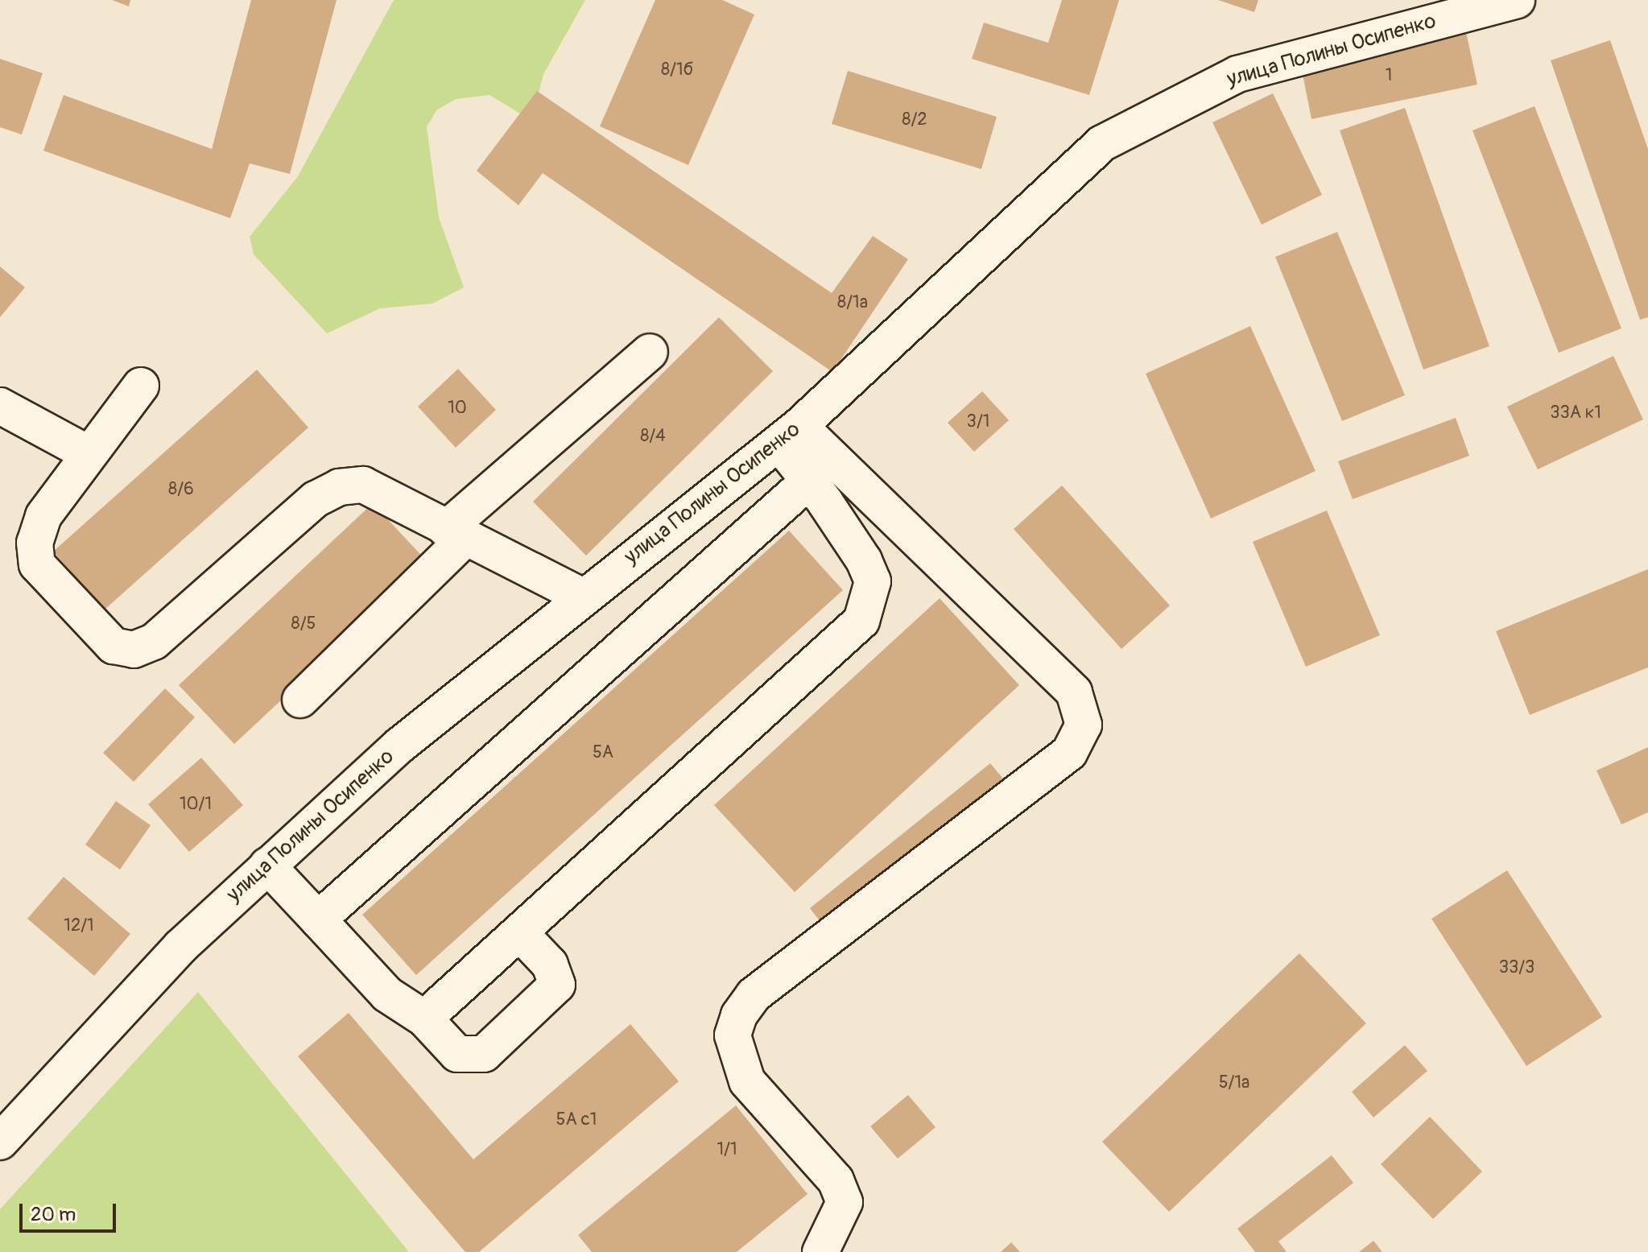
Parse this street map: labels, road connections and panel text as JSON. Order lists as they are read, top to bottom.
{
  "streets": {
    "street": ["улица Полины Осипенко"]
  },
  "house_numbers": [
    "8/1б",
    "1",
    "8/2",
    "8/1а",
    "10",
    "33А к1",
    "3/1",
    "8/4",
    "8/6",
    "8/5",
    "5А",
    "10/1",
    "12/1",
    "33/3",
    "5/1а",
    "5А с1",
    "1/1"
  ],
  "scale_bar": "20 m"
}
